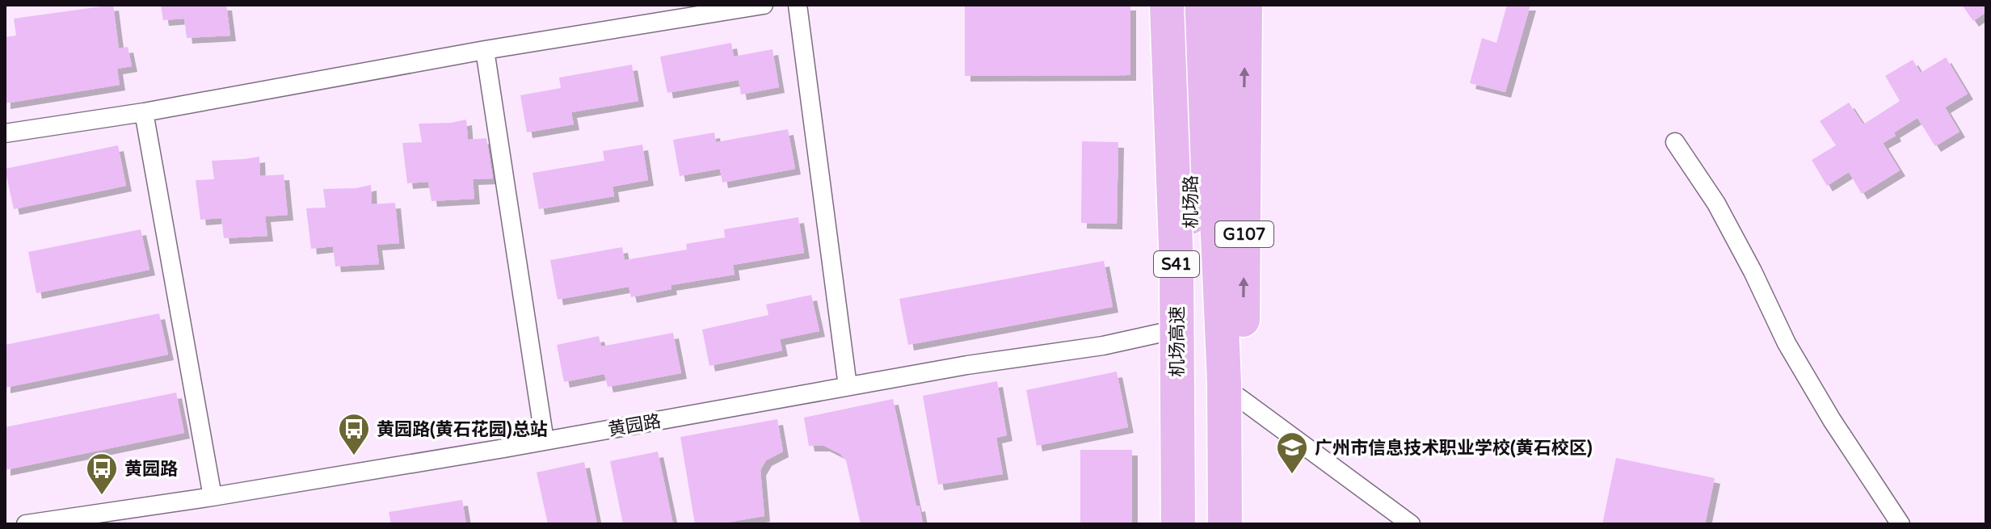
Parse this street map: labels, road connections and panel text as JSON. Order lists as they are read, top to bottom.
{
  "streets": {
    "highway": [
      "机场路",
      "G107",
      "S41",
      "机场高速"
    ],
    "street": ["黄园路"]
  },
  "crossings": [
    ["机场路", "机场高速"],
    ["机场路", "黄园路"]
  ],
  "places": {
    "bus stop": ["黄园路(黄石花园)总站", "黄园路"],
    "school or university": ["广州市信息技术职业学校(黄石校区)"]
  }
}
